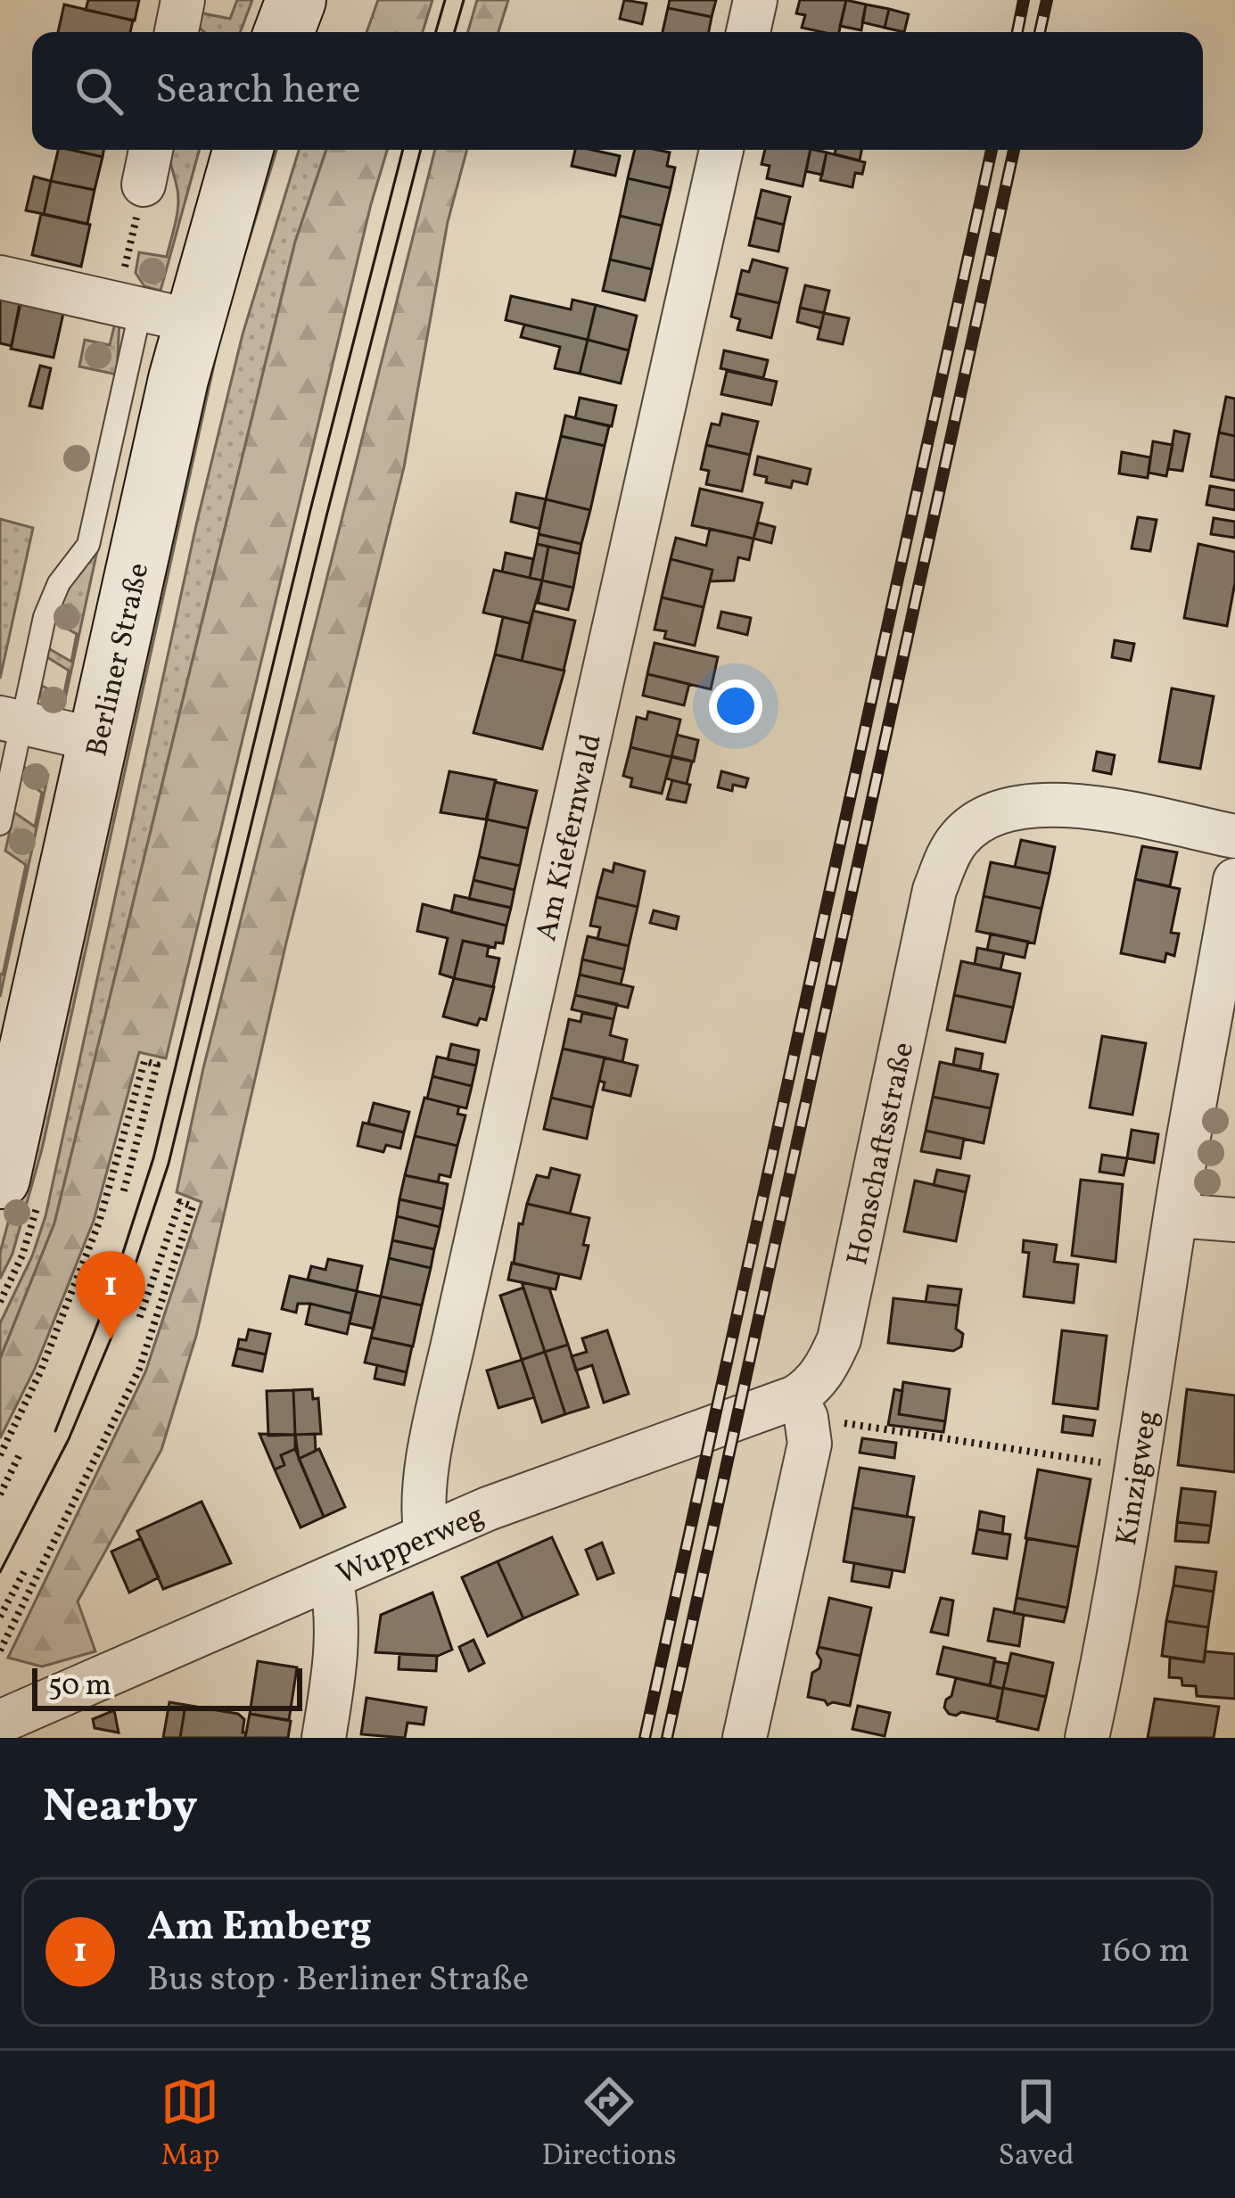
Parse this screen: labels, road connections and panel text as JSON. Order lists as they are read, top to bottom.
{
  "streets": {
    "main road": ["Berliner Straße"],
    "street": [
      "Am Kiefernwald",
      "Honschaftsstraße",
      "Kinzigweg",
      "Wupperweg"
    ]
  },
  "crossings": [
    ["Am Kiefernwald", "Wupperweg"],
    ["Honschaftsstraße", "Wupperweg"]
  ],
  "scale_bar": "50 m",
  "page": {
    "search": "Search here",
    "pins": "1",
    "scale": "50 m",
    "heading": "Nearby",
    "list": [
      {
        "mark": "1",
        "name": "Am Emberg",
        "note": "Bus stop · Berliner Straße",
        "value": "160 m"
      }
    ],
    "nav": ["Map", "Directions", "Saved"]
  }
}
